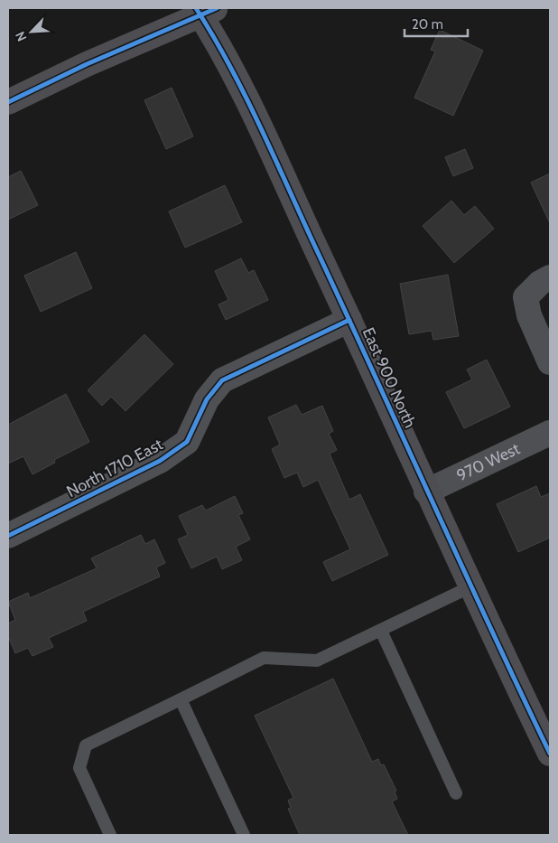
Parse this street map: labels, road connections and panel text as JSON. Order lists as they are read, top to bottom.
{
  "streets": {
    "street": ["East 900 North", "970 West", "North 1710 East"]
  },
  "crossings": [
    ["East 900 North", "970 West"],
    ["East 900 North", "North 1710 East"]
  ],
  "scale_bar": "20 m",
  "north": "bottom left"
}
